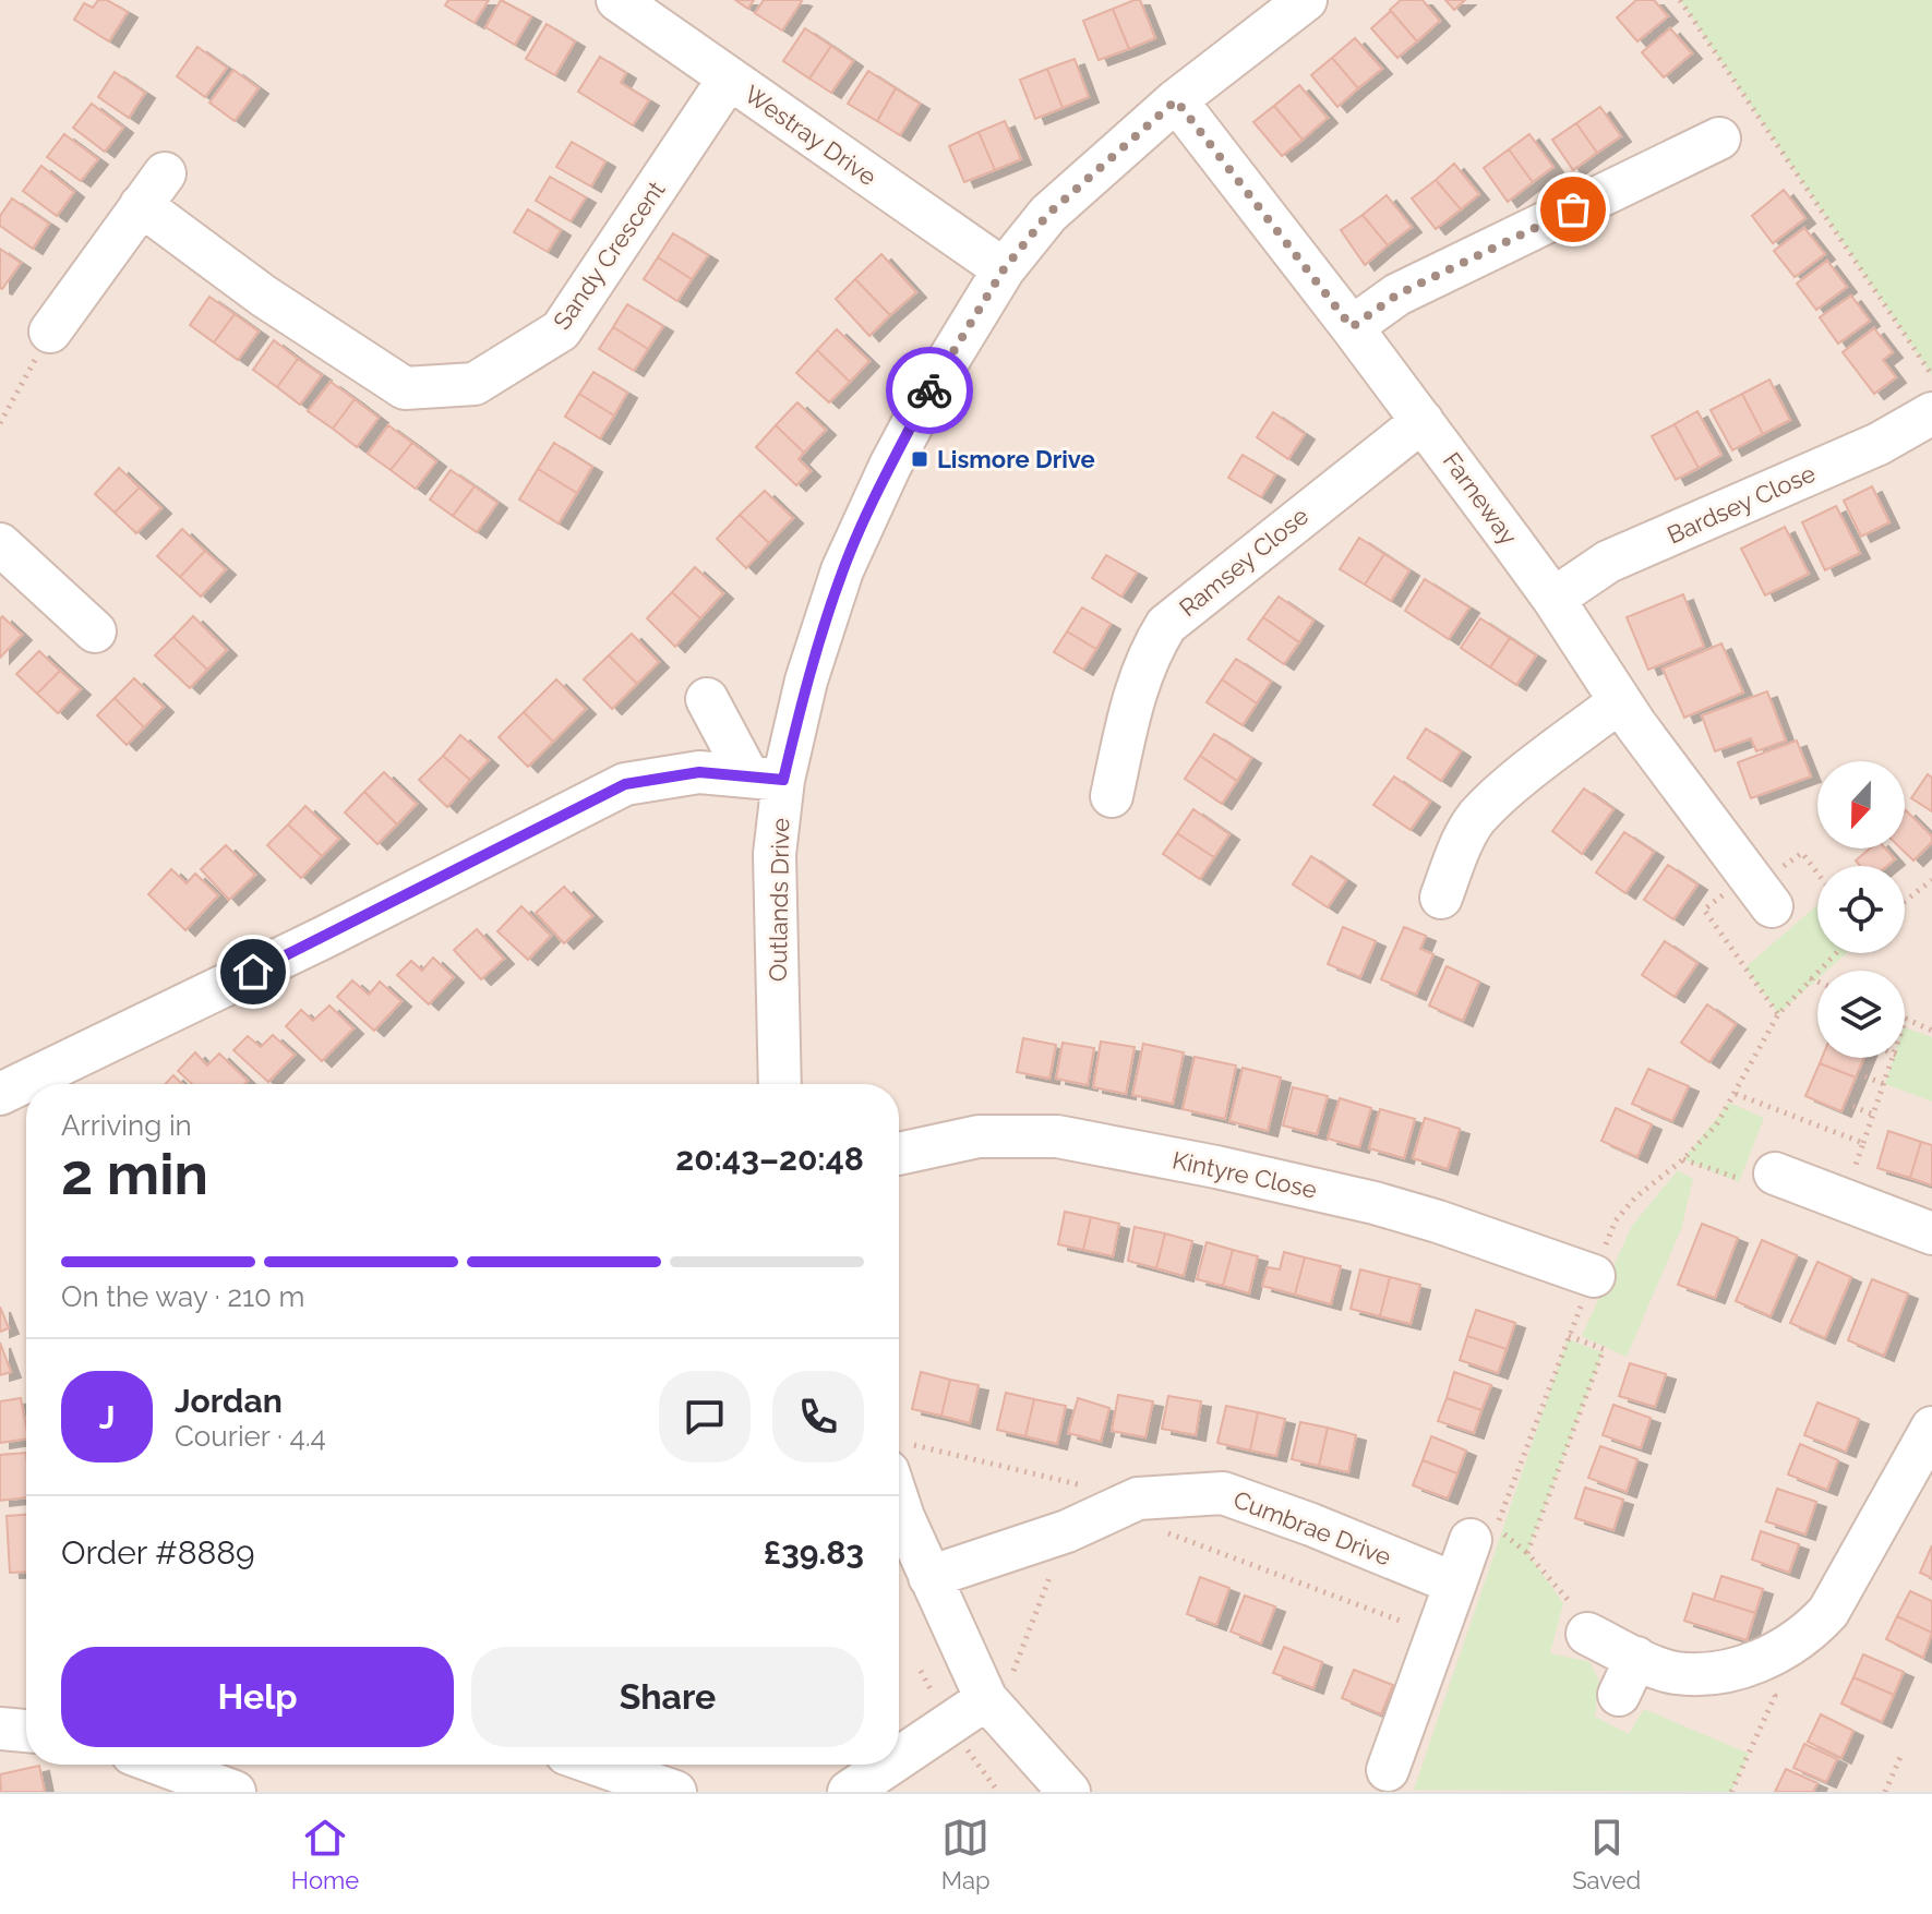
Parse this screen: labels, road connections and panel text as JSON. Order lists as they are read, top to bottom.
{
  "streets": {
    "street": [
      "Westray Drive",
      "Sandy Crescent",
      "Farneway",
      "Bardsey Close",
      "Ramsey Close",
      "Outlands Drive",
      "Kintyre Close",
      "Cumbrae Drive"
    ]
  },
  "crossings": [
    ["Westray Drive", "Sandy Crescent"],
    ["Westray Drive", "Outlands Drive"],
    ["Farneway", "Bardsey Close"],
    ["Farneway", "Ramsey Close"],
    ["Farneway", "Outlands Drive"]
  ],
  "places": {
    "transit": ["Lismore Drive"]
  },
  "north": "bottom",
  "page": {
    "heading": ["2 min", "Arriving in", "20:43–20:48"],
    "panel": [
      "Jordan",
      "Courier · 4.4",
      "Order #8889",
      "£39.83"
    ],
    "bar": "On the way · 210 m",
    "round": "J",
    "buttons": ["Help", "Share"],
    "tabs": ["Home", "Map", "Saved"]
  }
}
